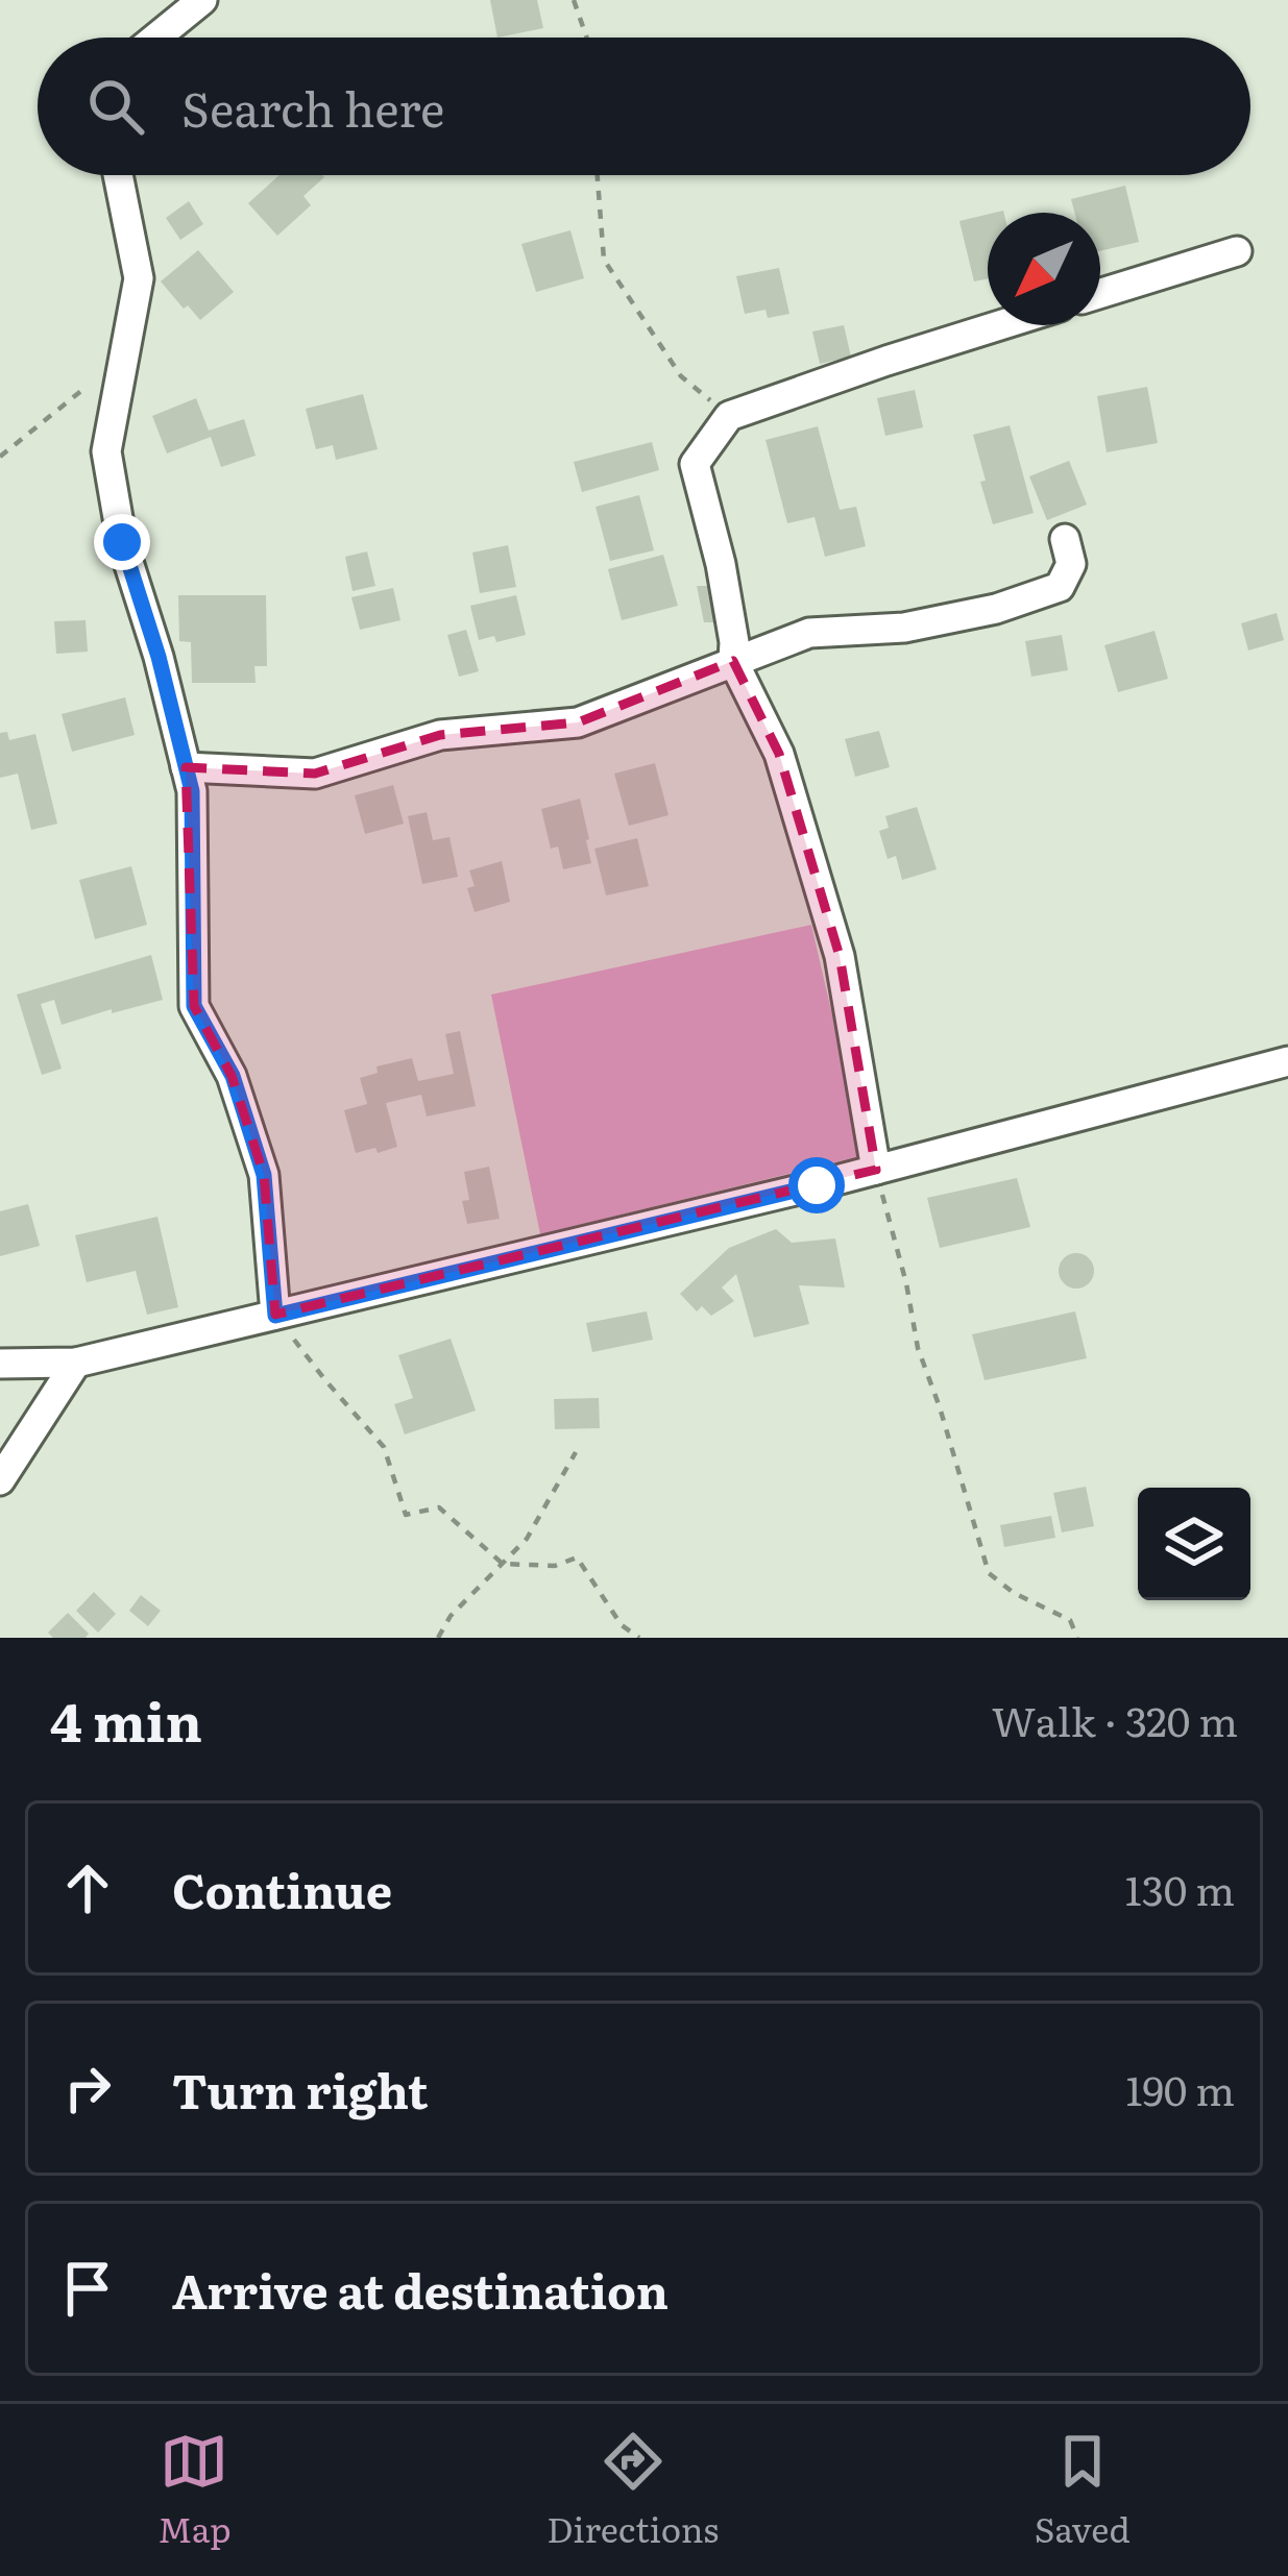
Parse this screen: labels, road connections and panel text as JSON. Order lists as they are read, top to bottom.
{
  "north": "bottom left",
  "page": {
    "search": "Search here",
    "heading": ["4 min", "Walk · 320 m"],
    "list": [
      ["Continue", "130 m"],
      ["Turn right", "190 m"],
      "Arrive at destination"
    ],
    "nav": ["Map", "Directions", "Saved"]
  }
}
